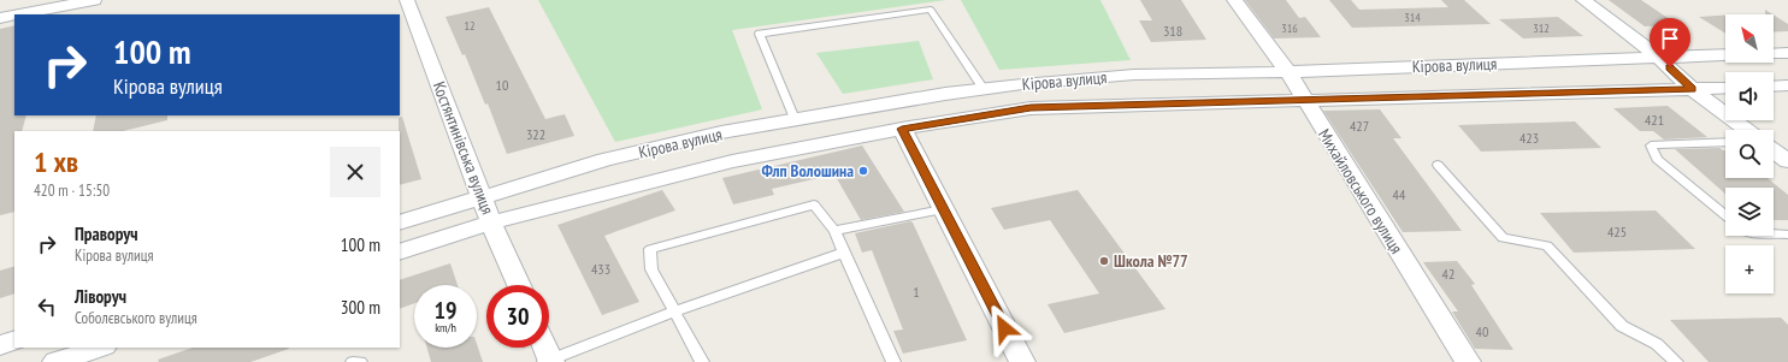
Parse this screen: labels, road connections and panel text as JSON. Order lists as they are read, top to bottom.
{
  "streets": {
    "street": ["Кірова вулиця", "Костянтинівська вулиця", "Михайловського вулиця"]
  },
  "crossings": [
    ["Кірова вулиця", "Костянтинівська вулиця"],
    ["Кірова вулиця", "Михайловського вулиця"]
  ],
  "places": ["Флп Волошина", "Школа №77"],
  "house_numbers": [
    "314",
    "12",
    "316",
    "312",
    "318",
    "10",
    "421",
    "427",
    "322",
    "423",
    "44",
    "425",
    "433",
    "42",
    "1",
    "40"
  ],
  "north": "top left",
  "page": {
    "map_buttons": "+",
    "turn": ["100 m", "Кірова вулиця"],
    "heading": ["1 хв", "420 m · 15:50"],
    "list": [
      {
        "name": "Праворуч",
        "note": "Кірова вулиця",
        "value": "100 m"
      },
      {
        "name": "Ліворуч",
        "note": "Соболєвського вулиця",
        "value": "300 m"
      }
    ],
    "speed": "19 km/h",
    "limit": "30"
  }
}
